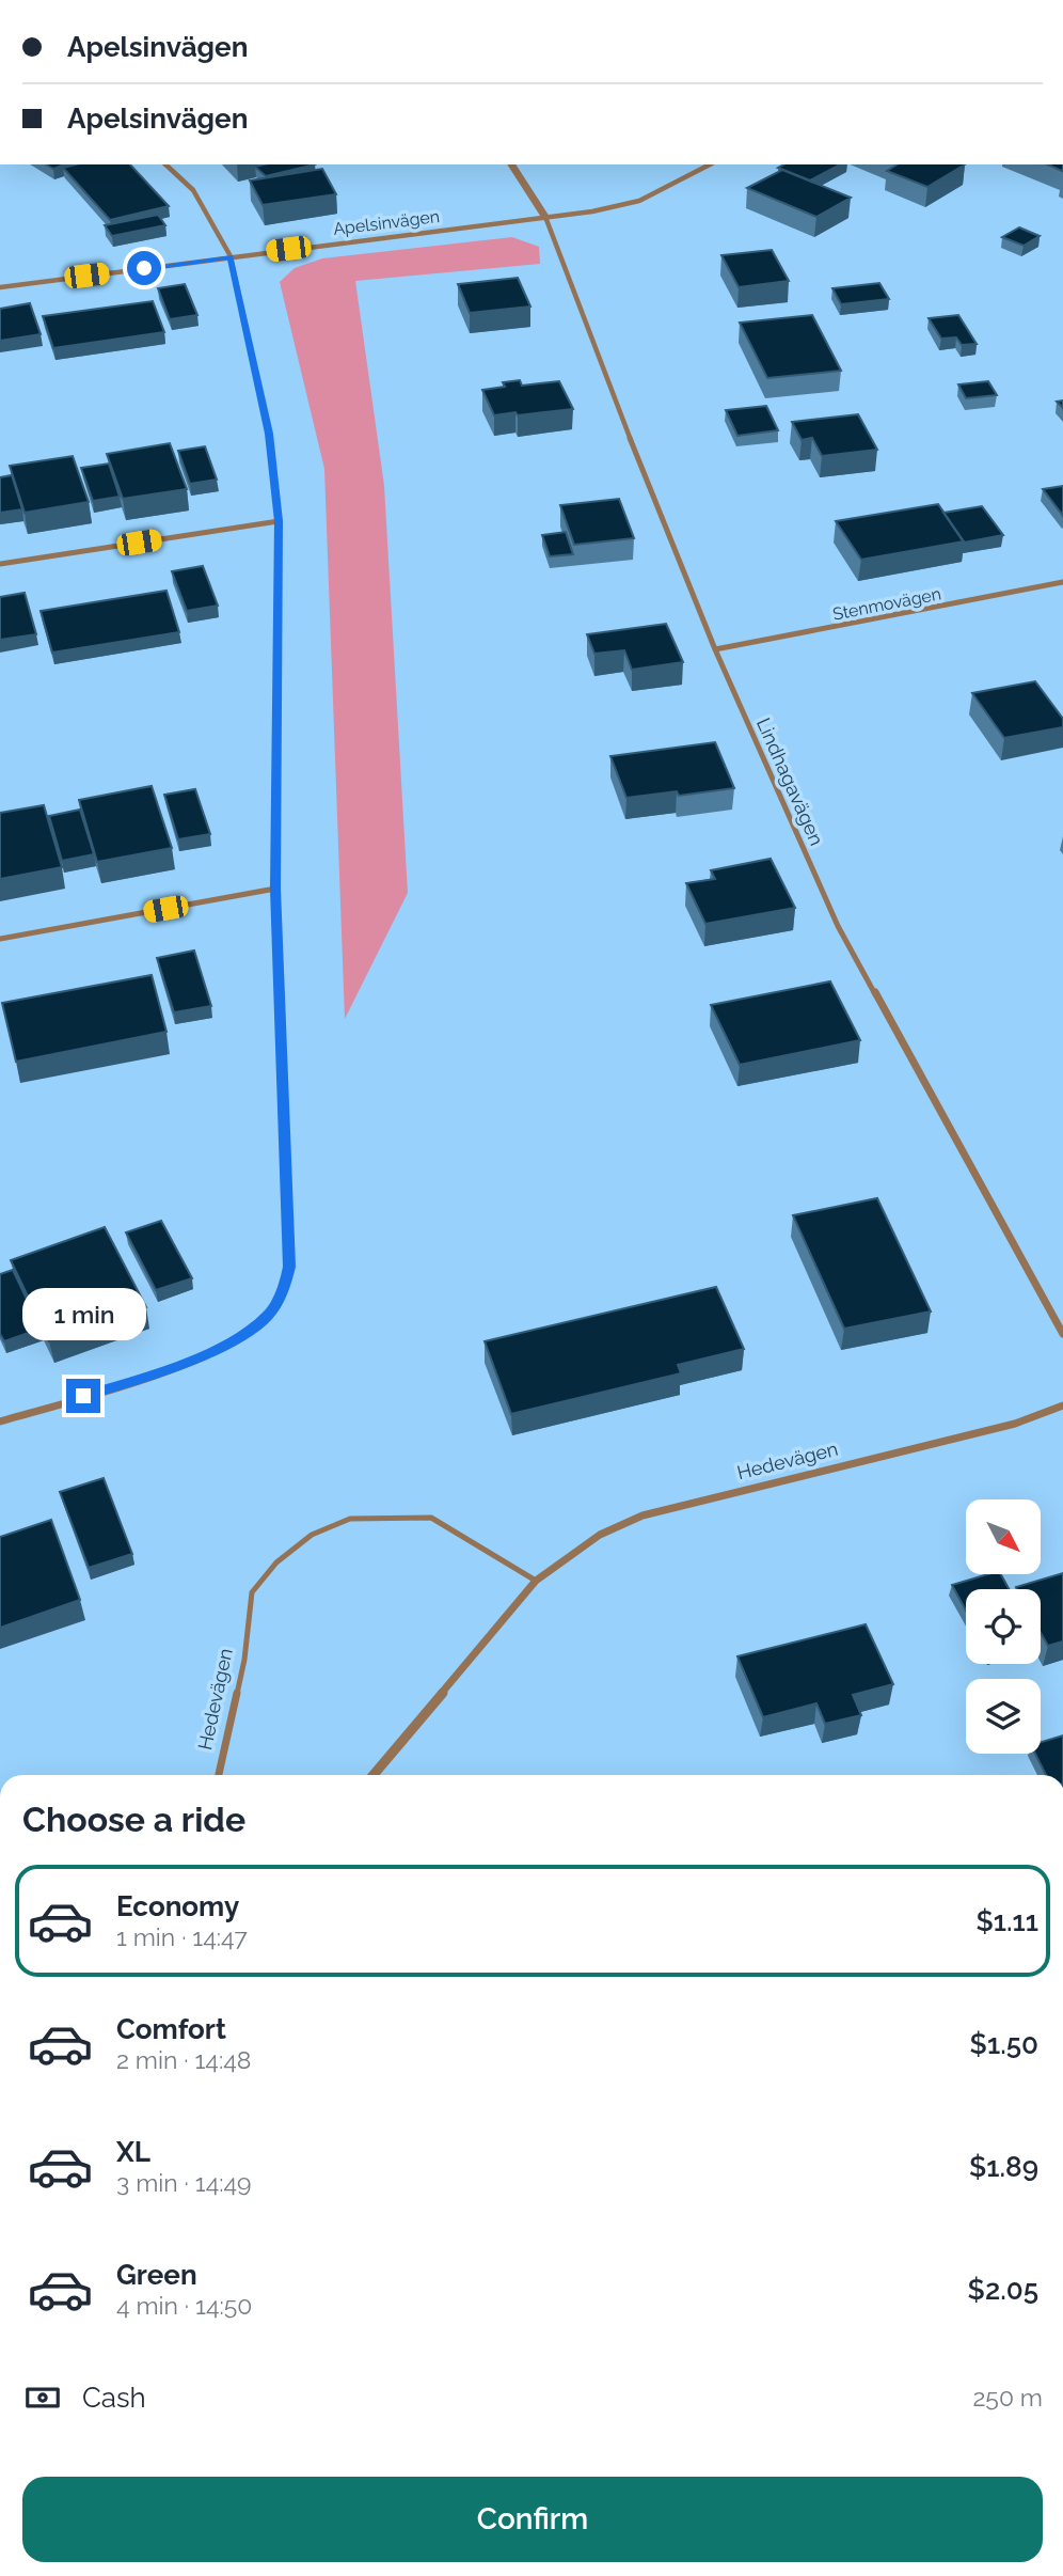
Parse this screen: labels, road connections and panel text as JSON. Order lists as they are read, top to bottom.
{
  "streets": {
    "street": [
      "Apelsinvägen",
      "Stenmovägen",
      "Lindhagavägen",
      "Hedevägen"
    ]
  },
  "crossings": [
    ["Apelsinvägen", "Lindhagavägen"],
    ["Stenmovägen", "Lindhagavägen"]
  ],
  "north": "bottom right",
  "page": {
    "banner": ["Apelsinvägen", "Apelsinvägen"],
    "bubble": "1 min",
    "heading": "Choose a ride",
    "list": [
      {
        "name": "Economy",
        "note": "1 min · 14:47",
        "value": "$1.11"
      },
      {
        "name": "Comfort",
        "note": "2 min · 14:48",
        "value": "$1.50"
      },
      {
        "name": "XL",
        "note": "3 min · 14:49",
        "value": "$1.89"
      },
      {
        "name": "Green",
        "note": "4 min · 14:50",
        "value": "$2.05"
      }
    ],
    "pay": ["Cash", "250 m"],
    "buttons": "Confirm"
  }
}
